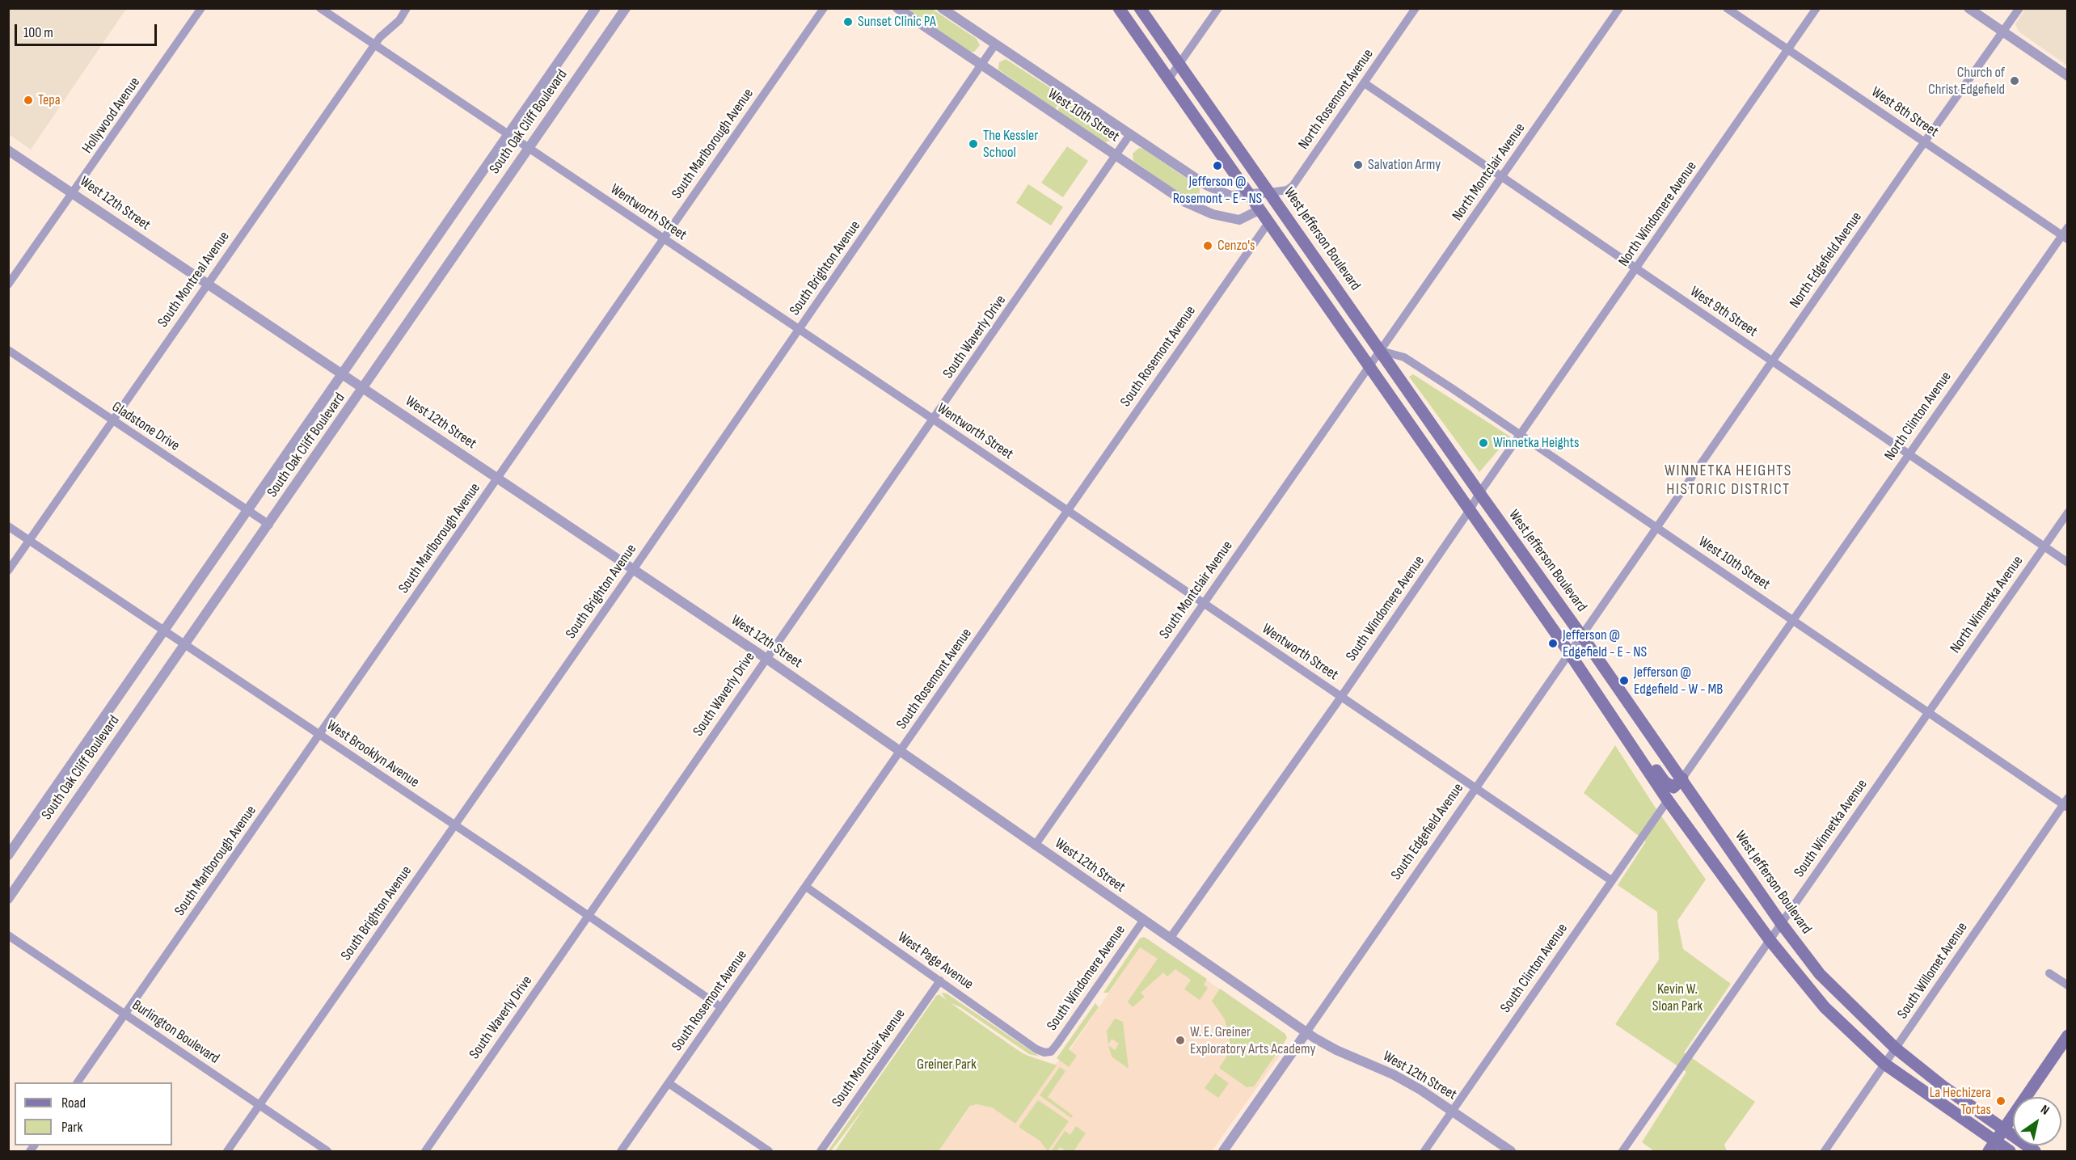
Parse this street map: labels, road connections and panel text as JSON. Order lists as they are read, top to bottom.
{
  "streets": {
    "main road": ["West Jefferson Boulevard"],
    "street": [
      "North Rosemont Avenue",
      "West 8th Street",
      "Hollywood Avenue",
      "West 10th Street",
      "South Oak Cliff Boulevard",
      "South Marlborough Avenue",
      "North Montclair Avenue",
      "West 12th Street",
      "Wentworth Street",
      "North Windomere Avenue",
      "North Edgefield Avenue",
      "South Brighton Avenue",
      "South Montreal Avenue",
      "West 9th Street",
      "South Waverly Drive",
      "South Rosemont Avenue",
      "North Clinton Avenue",
      "Gladstone Drive",
      "South Montclair Avenue",
      "North Winnetka Avenue",
      "South Windomere Avenue",
      "West Brooklyn Avenue",
      "South Winnetka Avenue",
      "South Edgefield Avenue",
      "West Page Avenue",
      "South Clinton Avenue",
      "South Willomet Avenue",
      "Burlington Boulevard"
    ]
  },
  "crossings": [
    ["North Rosemont Avenue", "West 10th Street"],
    ["North Rosemont Avenue", "West Jefferson Boulevard"],
    ["North Rosemont Avenue", "West 9th Street"],
    ["West 8th Street", "North Windomere Avenue"],
    ["West 8th Street", "North Edgefield Avenue"],
    ["West 8th Street", "North Clinton Avenue"],
    ["Hollywood Avenue", "West 12th Street"],
    ["West 10th Street", "North Montclair Avenue"],
    ["West 10th Street", "North Windomere Avenue"],
    ["West 10th Street", "West Jefferson Boulevard"],
    ["West 10th Street", "North Edgefield Avenue"],
    ["West 10th Street", "South Brighton Avenue"],
    ["West 10th Street", "South Waverly Drive"],
    ["West 10th Street", "North Clinton Avenue"],
    ["West 10th Street", "South Montclair Avenue"],
    ["West 10th Street", "North Winnetka Avenue"],
    ["West 10th Street", "South Windomere Avenue"],
    ["West 10th Street", "South Winnetka Avenue"],
    ["West 10th Street", "South Edgefield Avenue"],
    ["West 10th Street", "South Willomet Avenue"],
    ["South Oak Cliff Boulevard", "West 12th Street"],
    ["South Oak Cliff Boulevard", "Wentworth Street"],
    ["South Oak Cliff Boulevard", "Gladstone Drive"],
    ["South Oak Cliff Boulevard", "West Brooklyn Avenue"],
    ["South Marlborough Avenue", "West 12th Street"],
    ["South Marlborough Avenue", "Wentworth Street"],
    ["South Marlborough Avenue", "West Brooklyn Avenue"],
    ["South Marlborough Avenue", "Burlington Boulevard"],
    ["North Montclair Avenue", "West Jefferson Boulevard"],
    ["North Montclair Avenue", "West 9th Street"],
    ["North Montclair Avenue", "South Montclair Avenue"],
    ["West 12th Street", "South Brighton Avenue"],
    ["West 12th Street", "South Montreal Avenue"],
    ["West 12th Street", "South Waverly Drive"],
    ["West 12th Street", "South Rosemont Avenue"],
    ["West 12th Street", "South Montclair Avenue"],
    ["West 12th Street", "South Windomere Avenue"],
    ["West 12th Street", "South Edgefield Avenue"],
    ["West 12th Street", "South Clinton Avenue"],
    ["Wentworth Street", "South Brighton Avenue"],
    ["Wentworth Street", "South Montreal Avenue"],
    ["Wentworth Street", "South Waverly Drive"],
    ["Wentworth Street", "South Rosemont Avenue"],
    ["Wentworth Street", "South Montclair Avenue"],
    ["Wentworth Street", "South Windomere Avenue"],
    ["Wentworth Street", "South Edgefield Avenue"],
    ["Wentworth Street", "South Clinton Avenue"],
    ["North Windomere Avenue", "West 9th Street"],
    ["North Windomere Avenue", "South Windomere Avenue"],
    ["West Jefferson Boulevard", "South Montclair Avenue"],
    ["West Jefferson Boulevard", "South Windomere Avenue"],
    ["West Jefferson Boulevard", "South Winnetka Avenue"],
    ["West Jefferson Boulevard", "South Edgefield Avenue"],
    ["West Jefferson Boulevard", "South Willomet Avenue"],
    ["North Edgefield Avenue", "West 9th Street"],
    ["North Edgefield Avenue", "South Edgefield Avenue"],
    ["South Brighton Avenue", "West Brooklyn Avenue"],
    ["South Brighton Avenue", "Burlington Boulevard"],
    ["South Montreal Avenue", "Gladstone Drive"],
    ["South Montreal Avenue", "West Brooklyn Avenue"],
    ["West 9th Street", "North Clinton Avenue"],
    ["West 9th Street", "North Winnetka Avenue"],
    ["South Waverly Drive", "West Brooklyn Avenue"],
    ["South Rosemont Avenue", "West Brooklyn Avenue"],
    ["South Rosemont Avenue", "West Page Avenue"],
    ["South Montclair Avenue", "West Page Avenue"],
    ["North Winnetka Avenue", "South Winnetka Avenue"],
    ["South Windomere Avenue", "West Page Avenue"]
  ],
  "districts": ["WINNETKA HEIGHTS HISTORIC DISTRICT"],
  "parks": ["Kevin W. Sloan Park", "Greiner Park"],
  "places": [
    "Sunset Clinic PA",
    "Church of Christ Edgefield",
    "Tepa",
    "The Kessler School",
    "Salvation Army",
    "Jefferson @ Rosemont - E - NS",
    "Cenzo's",
    "Winnetka Heights",
    "Jefferson @ Edgefield - E - NS",
    "Jefferson @ Edgefield - W - MB",
    "W. E. Greiner Exploratory Arts Academy",
    "La Hechizera Tortas"
  ],
  "legend": ["Road", "Park"],
  "scale_bar": "100 m",
  "north": "top right"
}
